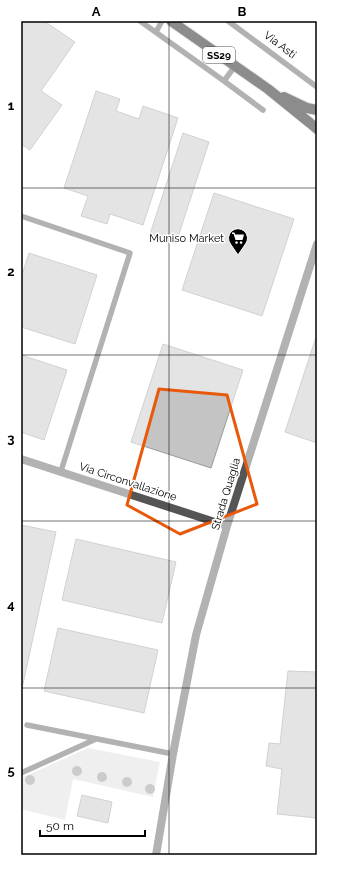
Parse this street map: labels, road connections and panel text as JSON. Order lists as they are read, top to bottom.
{
  "streets": {
    "main road": ["SS29"],
    "street": ["Via Circonvallazione", "Strada Quaglia"],
    "lane": ["Via Asti"]
  },
  "crossings": [
    ["Via Circonvallazione", "Strada Quaglia"]
  ],
  "places": {
    "supermarket": ["Muniso Market"]
  },
  "scale_bar": "50 m",
  "grid": {
    "columns": ["A", "B"],
    "rows": [
      "1",
      "2",
      "3",
      "4",
      "5"
    ]
  }
}
